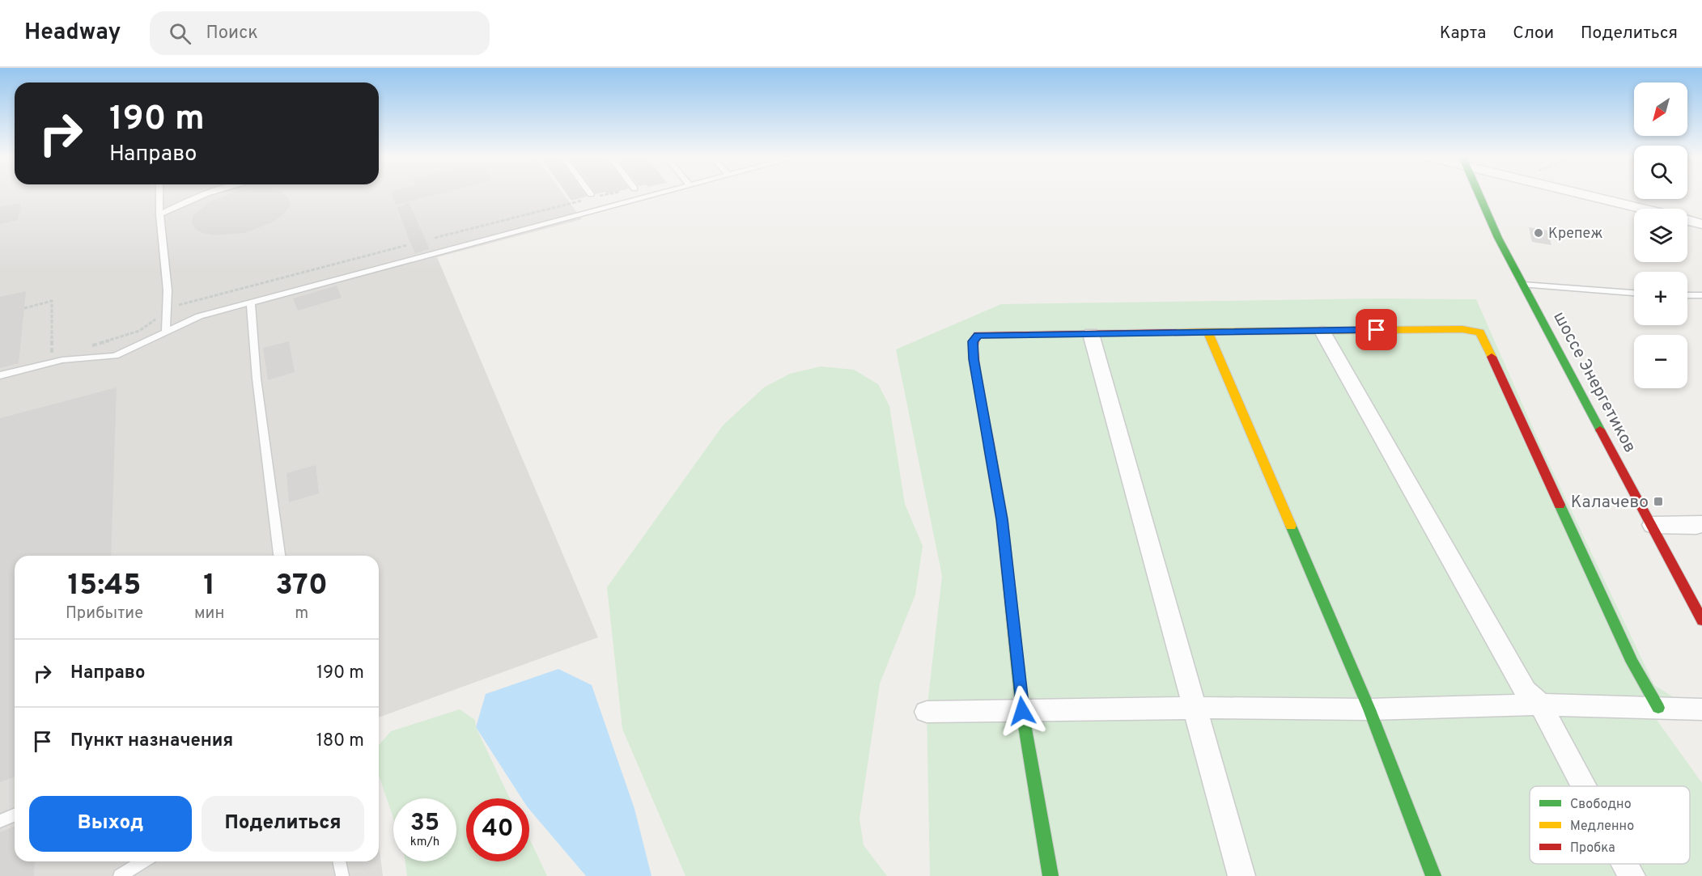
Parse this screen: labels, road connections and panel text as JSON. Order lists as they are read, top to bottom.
{
  "streets": {
    "street": ["шоссе Энергетиков"]
  },
  "places": {
    "other": ["Крепеж"],
    "transit": ["Калачево"]
  },
  "legend": ["Свободно", "Медленно", "Пробка"],
  "north": "bottom left",
  "page": {
    "header": "Headway",
    "search": "Поиск",
    "nav": ["Карта", "Слои", "Поделиться"],
    "map_buttons": ["+", "−"],
    "turn": ["190 m", "Направо"],
    "eta": [
      "15:45",
      "Прибытие",
      "1",
      "мин",
      "370",
      "m"
    ],
    "list": [
      {
        "name": "Направо",
        "value": "190 m"
      },
      {
        "name": "Пункт назначения",
        "value": "180 m"
      }
    ],
    "buttons": ["Выход", "Поделиться"],
    "speed": "35 km/h",
    "limit": "40"
  }
}
